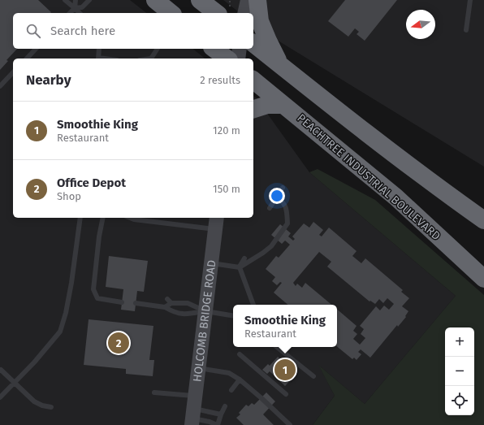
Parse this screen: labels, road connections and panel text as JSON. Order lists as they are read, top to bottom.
{
  "streets": {
    "highway": ["PEACHTREE INDUSTRIAL BOULEVARD"],
    "main road": ["HOLCOMB BRIDGE ROAD"]
  },
  "north": "left",
  "page": {
    "search": "Search here",
    "heading": ["Nearby", "2 results"],
    "list": [
      {
        "mark": "1",
        "name": "Smoothie King",
        "note": "Restaurant",
        "value": "120 m"
      },
      {
        "mark": "2",
        "name": "Office Depot",
        "note": "Shop",
        "value": "150 m"
      }
    ],
    "popup": ["Smoothie King", "Restaurant"],
    "map_buttons": ["+", "−"],
    "pins": ["2", "1"]
  }
}
